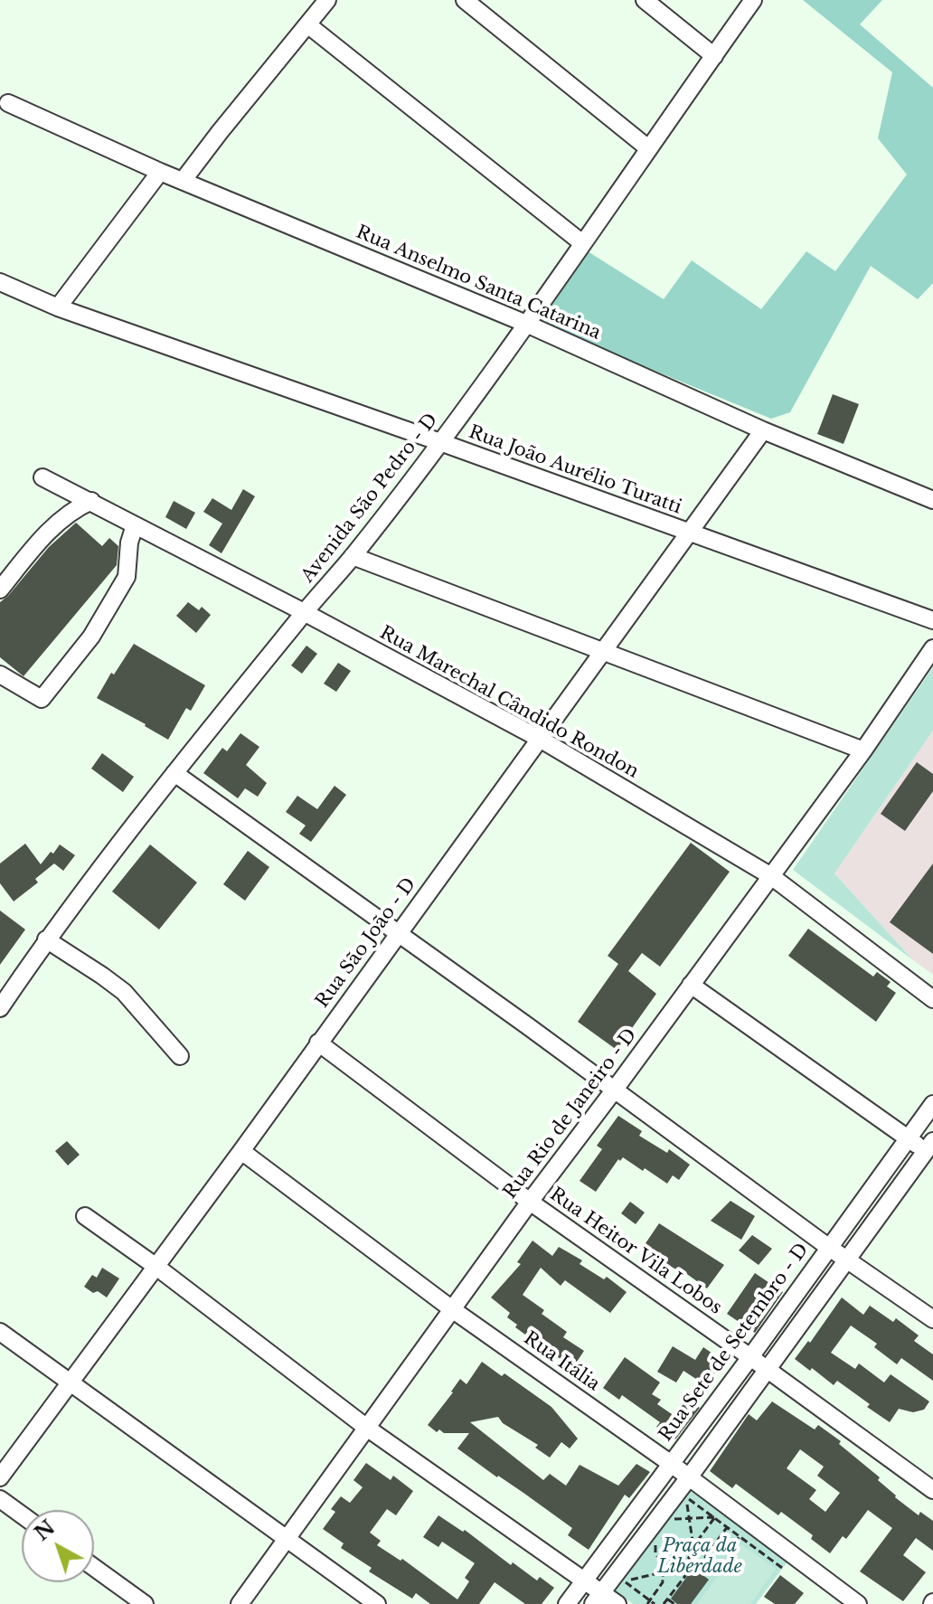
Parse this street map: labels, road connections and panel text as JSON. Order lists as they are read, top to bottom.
{
  "streets": {
    "street": [
      "Rua Anselmo Santa Catarina",
      "Rua João Aurélio Turatti",
      "Avenida São Pedro - D",
      "Rua Marechal Cândido Rondon",
      "Rua São João - D",
      "Rua Rio de Janeiro - D",
      "Rua Heitor Vila Lobos",
      "Rua Sete de Setembro - D",
      "Rua Itália"
    ]
  },
  "crossings": [
    ["Rua Anselmo Santa Catarina", "Avenida São Pedro - D"],
    ["Rua Anselmo Santa Catarina", "Rua São João - D"],
    ["Rua João Aurélio Turatti", "Avenida São Pedro - D"],
    ["Rua João Aurélio Turatti", "Rua São João - D"],
    ["Avenida São Pedro - D", "Rua Marechal Cândido Rondon"],
    ["Rua Marechal Cândido Rondon", "Rua São João - D"],
    ["Rua Marechal Cândido Rondon", "Rua Rio de Janeiro - D"],
    ["Rua São João - D", "Rua Heitor Vila Lobos"],
    ["Rua São João - D", "Rua Itália"],
    ["Rua Rio de Janeiro - D", "Rua Heitor Vila Lobos"],
    ["Rua Rio de Janeiro - D", "Rua Itália"],
    ["Rua Heitor Vila Lobos", "Rua Sete de Setembro - D"],
    ["Rua Sete de Setembro - D", "Rua Itália"]
  ],
  "parks": ["Praça da Liberdade"],
  "north": "top left"
}
